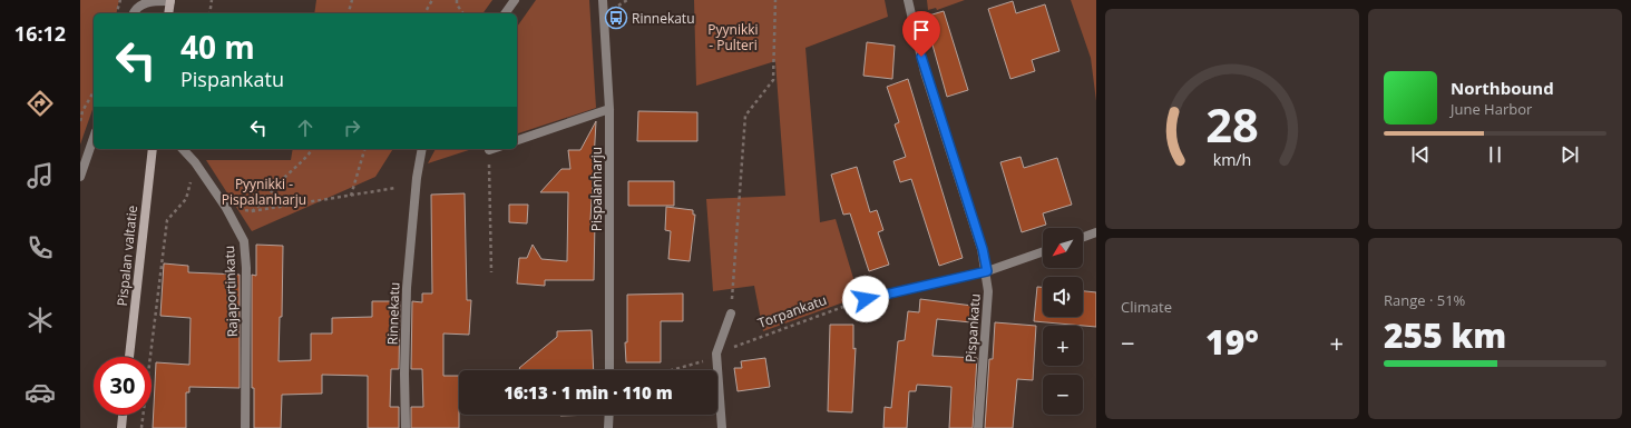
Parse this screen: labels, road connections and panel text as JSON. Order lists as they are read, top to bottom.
{
  "streets": {
    "main road": ["Pispalan valtatie"],
    "street": [
      "Pispalanharju",
      "Rajaportinkatu",
      "Rinnekatu",
      "Pispankatu"
    ],
    "path": ["Torpankatu"]
  },
  "parks": ["Pyynikki - Pulteri", "Pyynikki - Pispalanharju"],
  "places": {
    "bus stop": ["Rinnekatu"]
  },
  "north": "bottom left",
  "page": {
    "tabs": "16:12",
    "turn": ["40 m", "Pispankatu"],
    "song": ["Northbound", "June Harbor"],
    "map_buttons": ["+", "−"],
    "tile": [
      "Climate",
      ["Range · 51%", "255 km"]
    ],
    "heat": ["−", "19°", "+"],
    "limit": "30",
    "trip": "16:13 · 1 min · 110 m",
    "gauge": ["28", "km/h"]
  }
}
